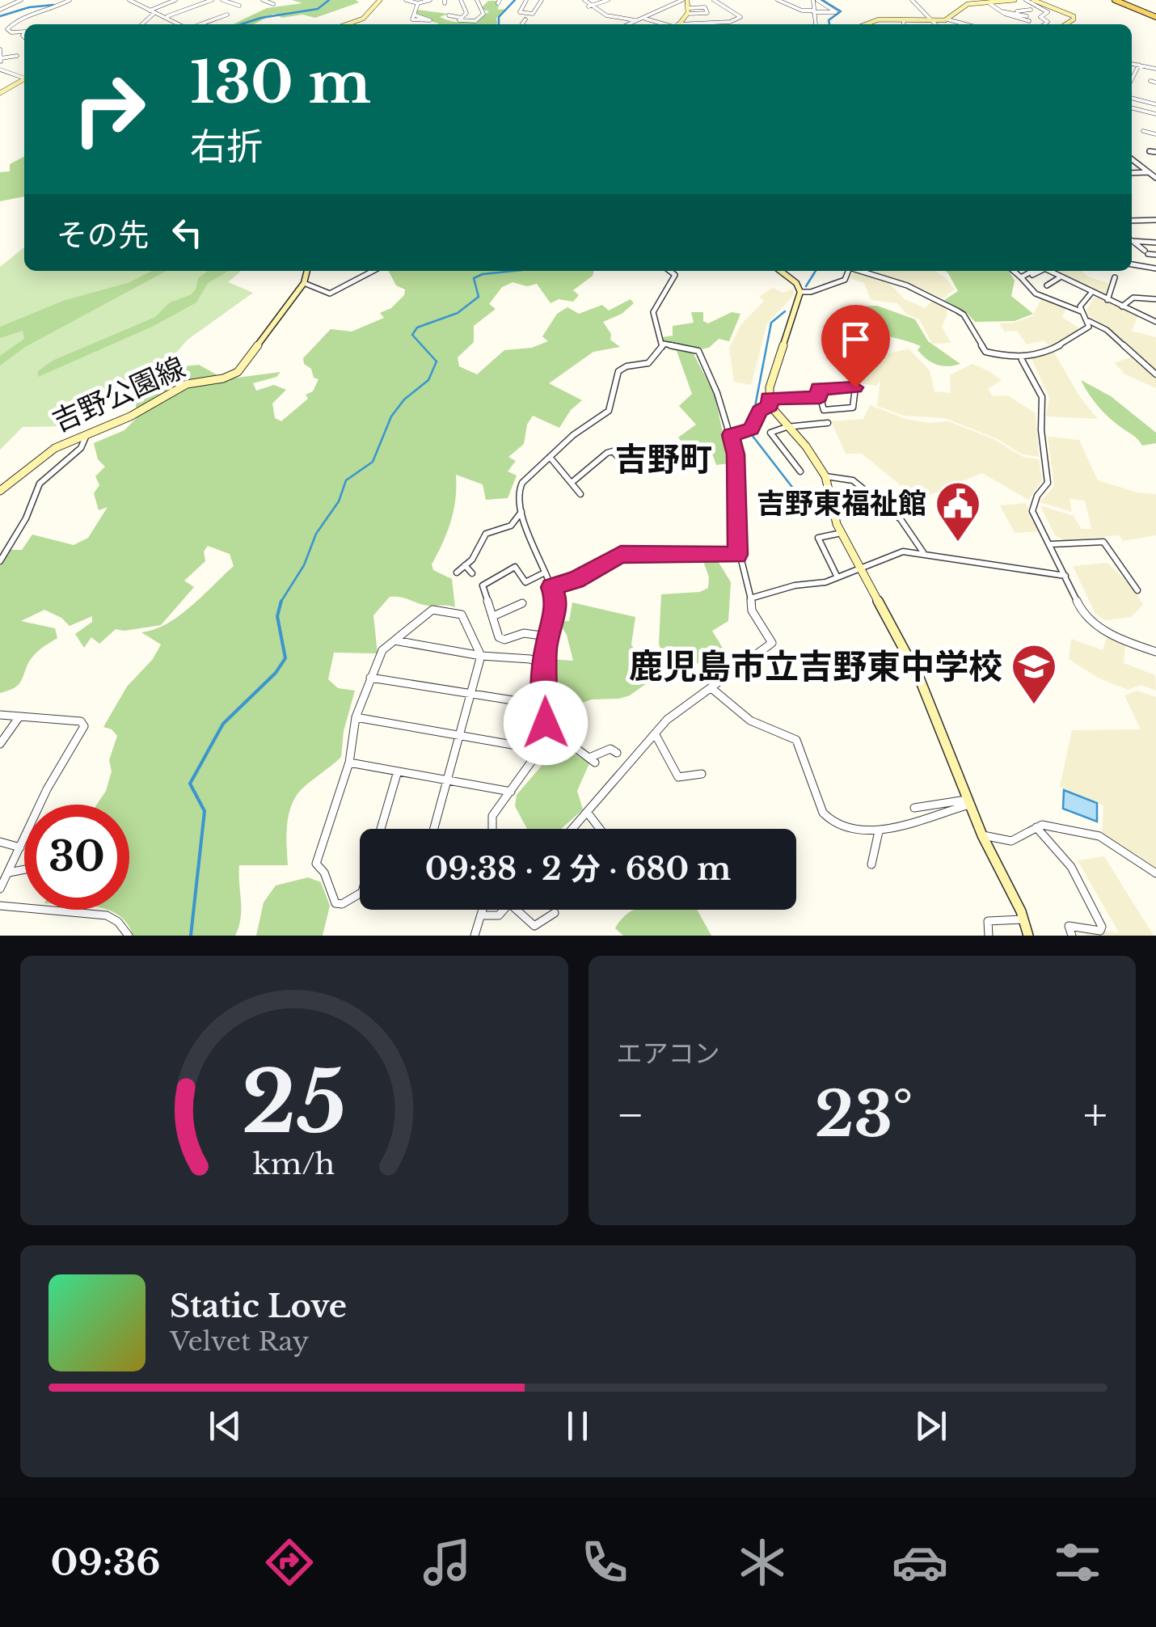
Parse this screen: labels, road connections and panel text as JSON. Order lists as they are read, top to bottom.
{
  "streets": {
    "street": ["吉野公園線"]
  },
  "districts": ["吉野町"],
  "places": {
    "public building": ["吉野東福祉館"],
    "school or university": ["鹿児島市立吉野東中学校"]
  },
  "page": {
    "turn": ["130 m", "右折"],
    "then": "その先",
    "limit": "30",
    "trip": "09:38 · 2 分 · 680 m",
    "tile": "エアコン",
    "heat": ["−", "23°", "+"],
    "song": ["Static Love", "Velvet Ray"],
    "tabs": "09:36",
    "gauge": ["25", "km/h"]
  }
}
